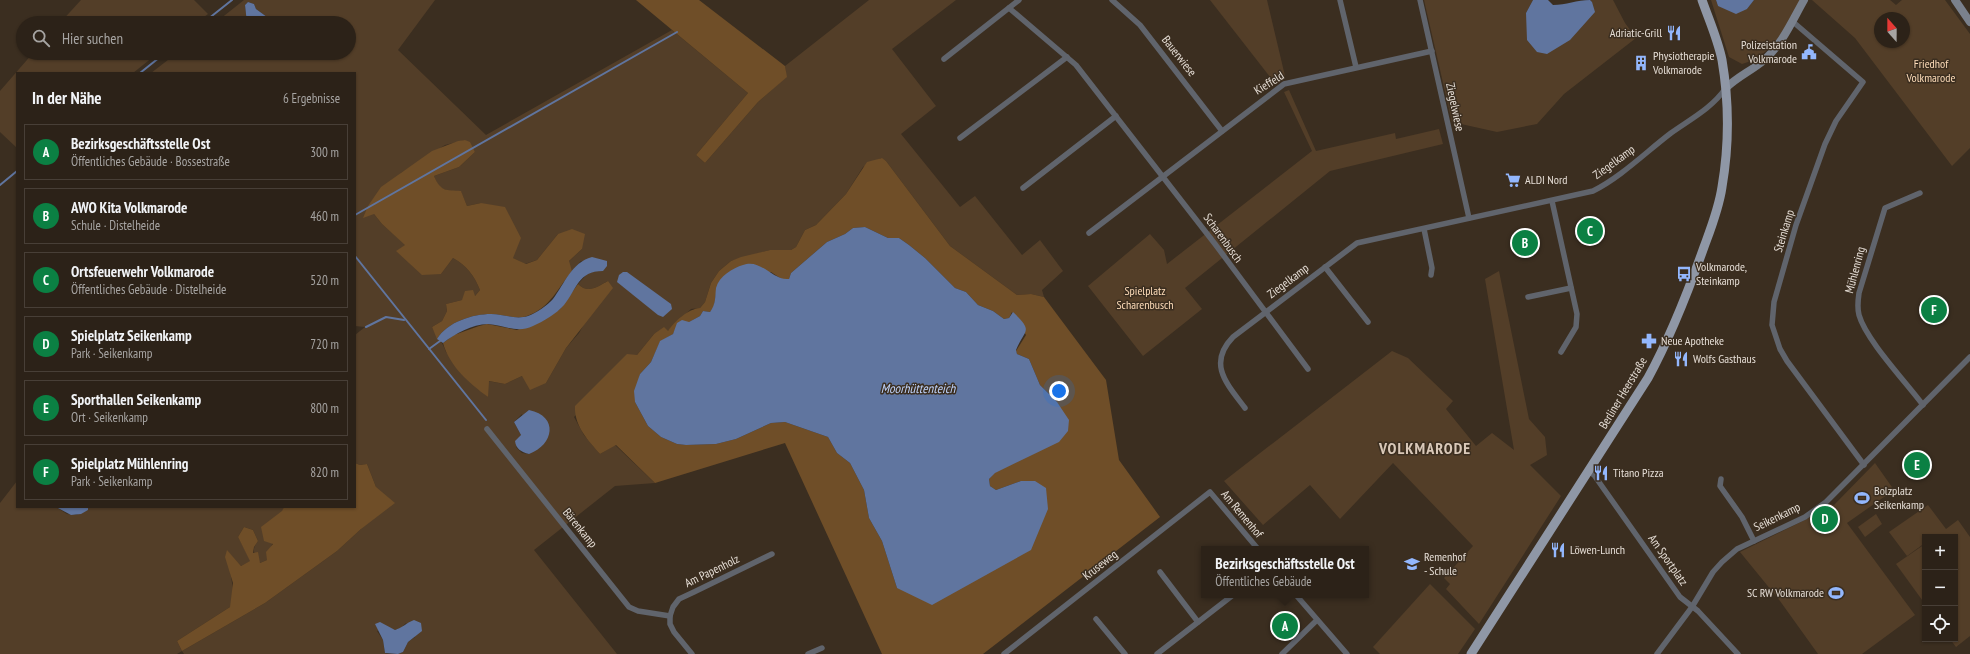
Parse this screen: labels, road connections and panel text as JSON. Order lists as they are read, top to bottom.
{
  "streets": {
    "main road": ["Berliner Heerstraße"],
    "street": [
      "Bauerwiese",
      "Kieffeld",
      "Ziegelwiese",
      "Ziegelkamp",
      "Steinkamp",
      "Scharenbusch",
      "Mühlenring",
      "Am Remenhof",
      "Seikenkamp",
      "Bärenkamp",
      "Am Sportplatz",
      "Kruseweg",
      "Am Papenholz"
    ]
  },
  "crossings": [
    ["Bauerwiese", "Kieffeld"],
    ["Kieffeld", "Ziegelwiese"],
    ["Kieffeld", "Scharenbusch"],
    ["Ziegelwiese", "Ziegelkamp"],
    ["Ziegelkamp", "Scharenbusch"],
    ["Ziegelkamp", "Berliner Heerstraße"],
    ["Steinkamp", "Seikenkamp"],
    ["Mühlenring", "Seikenkamp"],
    ["Berliner Heerstraße", "Am Sportplatz"],
    ["Am Remenhof", "Kruseweg"],
    ["Seikenkamp", "Am Sportplatz"],
    ["Bärenkamp", "Am Papenholz"]
  ],
  "districts": ["VOLKMARODE"],
  "water": ["Moorhüttenteich"],
  "parks": ["Friedhof Volkmarode", "Spielplatz Scharenbusch"],
  "places": {
    "restaurant": [
      "Adriatic-Grill",
      "Wolfs Gasthaus",
      "Titano Pizza",
      "Löwen-Lunch"
    ],
    "public building": ["Polizeistation Volkmarode"],
    "building": ["Physiotherapie Volkmarode"],
    "supermarket": ["ALDI Nord"],
    "bus stop": ["Volkmarode, Steinkamp"],
    "pharmacy": ["Neue Apotheke"],
    "sports": ["Bolzplatz Seikenkamp", "SC RW Volkmarode"],
    "school or university": ["Remenhof - Schule"]
  },
  "north": "top",
  "page": {
    "search": "Hier suchen",
    "heading": ["In der Nähe", "6 Ergebnisse"],
    "list": [
      {
        "mark": "A",
        "name": "Bezirksgeschäftsstelle Ost",
        "note": "Öffentliches Gebäude · Bossestraße",
        "value": "300 m"
      },
      {
        "mark": "B",
        "name": "AWO Kita Volkmarode",
        "note": "Schule · Distelheide",
        "value": "460 m"
      },
      {
        "mark": "C",
        "name": "Ortsfeuerwehr Volkmarode",
        "note": "Öffentliches Gebäude · Distelheide",
        "value": "520 m"
      },
      {
        "mark": "D",
        "name": "Spielplatz Seikenkamp",
        "note": "Park · Seikenkamp",
        "value": "720 m"
      },
      {
        "mark": "E",
        "name": "Sporthallen Seikenkamp",
        "note": "Ort · Seikenkamp",
        "value": "800 m"
      },
      {
        "mark": "F",
        "name": "Spielplatz Mühlenring",
        "note": "Park · Seikenkamp",
        "value": "820 m"
      }
    ],
    "pins": [
      "C",
      "B",
      "F",
      "E",
      "D",
      "A"
    ],
    "map_buttons": ["+", "−"],
    "popup": ["Bezirksgeschäftsstelle Ost", "Öffentliches Gebäude"]
  }
}
